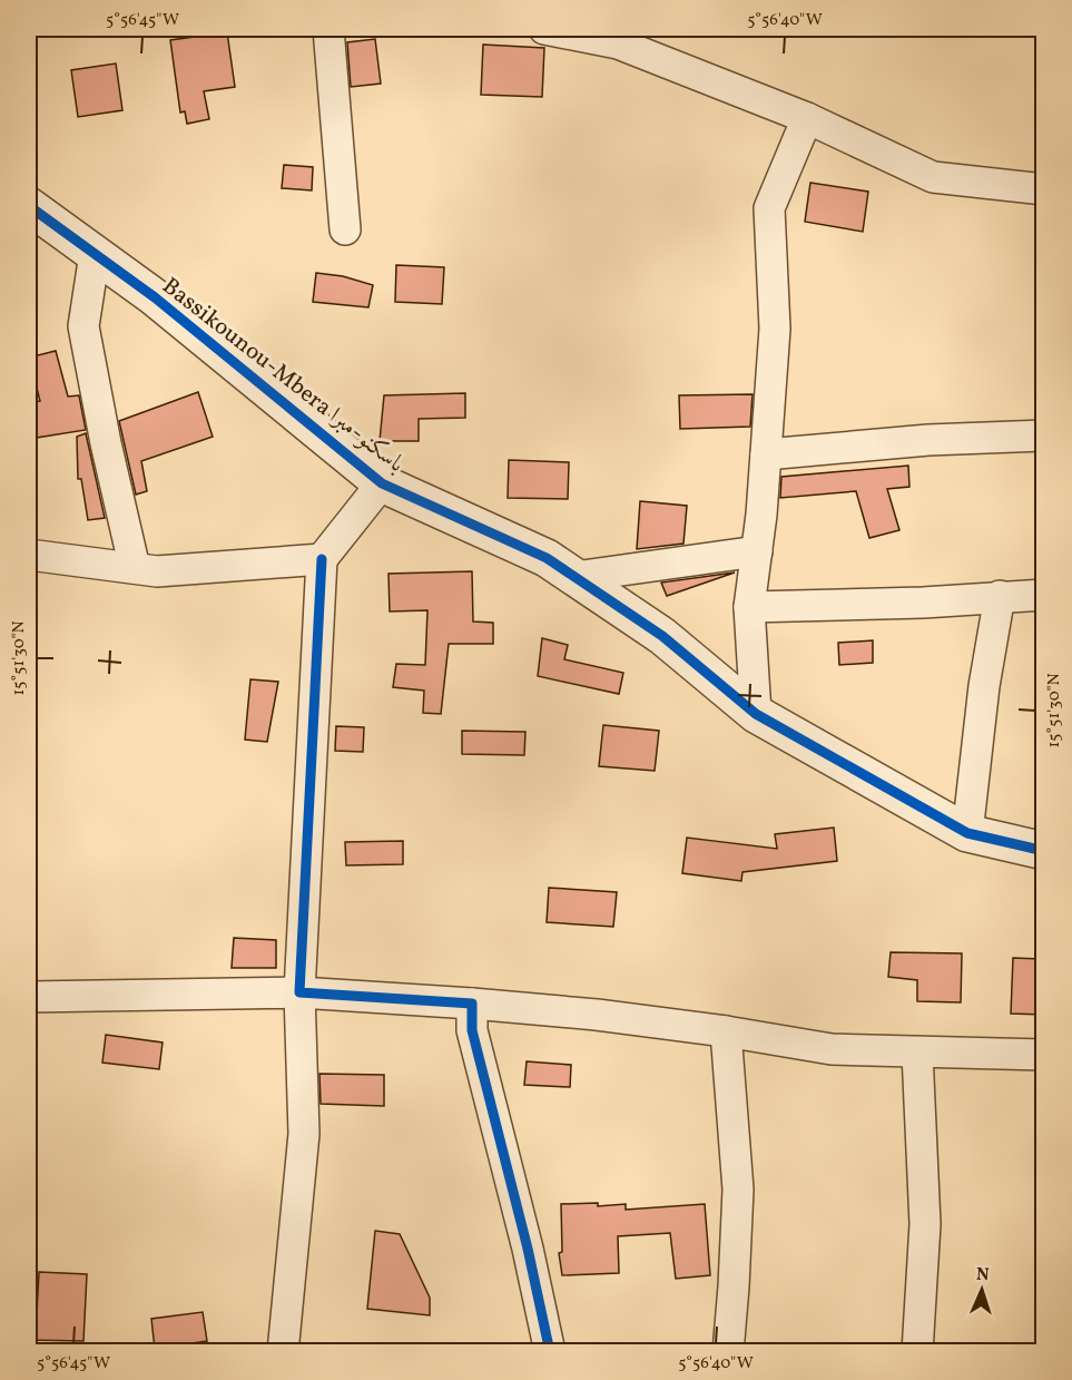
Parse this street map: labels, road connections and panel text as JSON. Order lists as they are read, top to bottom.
{
  "streets": {
    "street": ["Bassikounou-Mbera باسكنو-مبرا"]
  },
  "north": "top",
  "coordinates": ["5°56'45\"W", "5°56'40\"W", "15°51'30\"N"]
}
